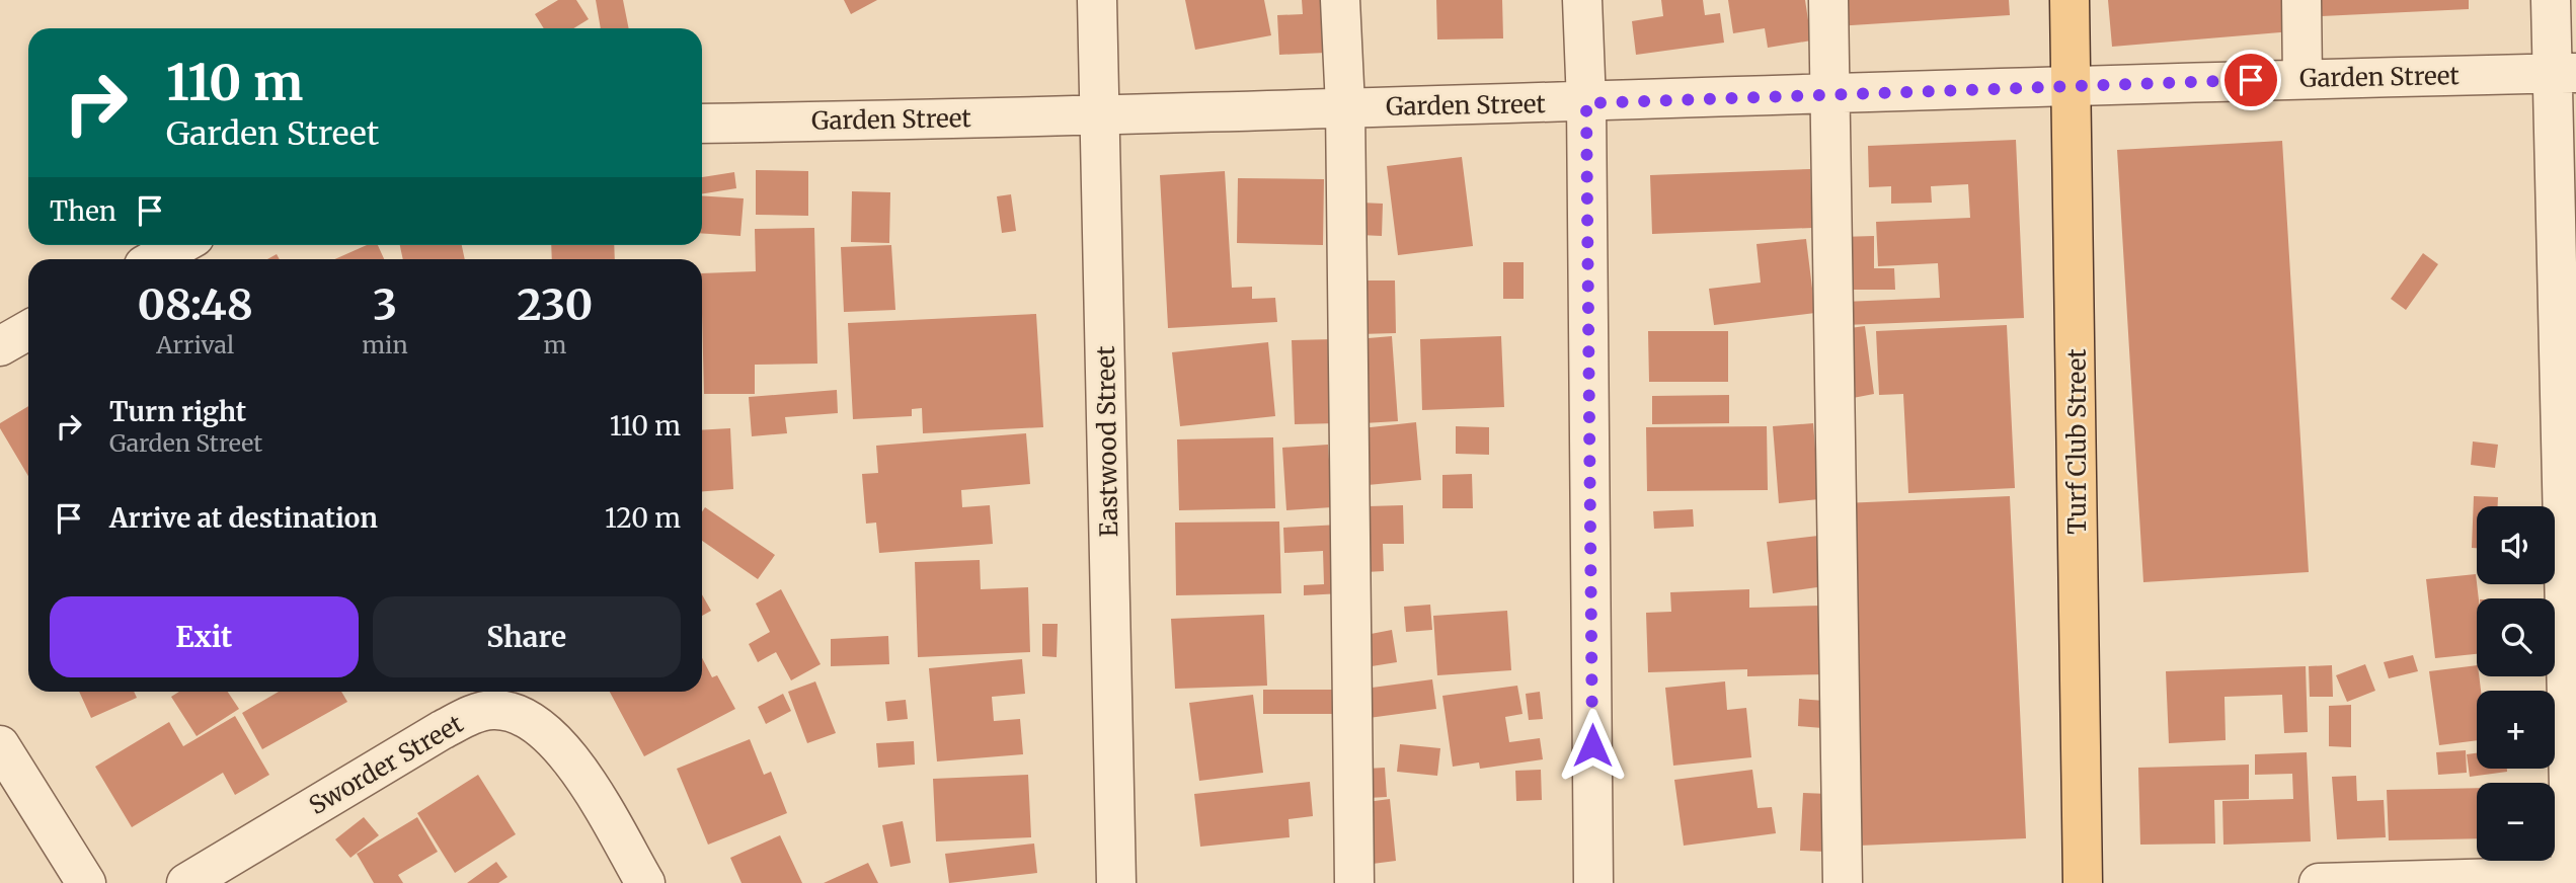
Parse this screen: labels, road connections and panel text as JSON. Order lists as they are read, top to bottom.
{
  "streets": {
    "main road": ["Turf Club Street"],
    "street": ["Garden Street", "Eastwood Street", "Sworder Street"]
  },
  "crossings": [
    ["Garden Street", "Eastwood Street"],
    ["Garden Street", "Turf Club Street"]
  ],
  "page": {
    "turn": ["110 m", "Garden Street"],
    "then": "Then",
    "eta": [
      "08:48",
      "Arrival",
      "3",
      "min",
      "230",
      "m"
    ],
    "list": [
      {
        "name": "Turn right",
        "note": "Garden Street",
        "value": "110 m"
      },
      {
        "name": "Arrive at destination",
        "value": "120 m"
      }
    ],
    "map_buttons": ["+", "−"],
    "buttons": ["Exit", "Share"]
  }
}
